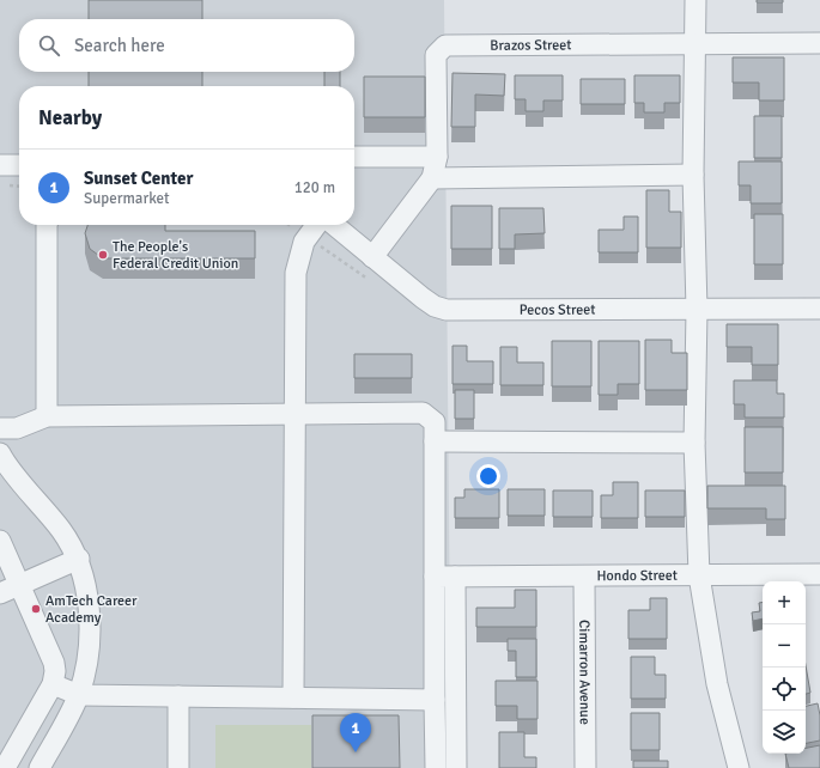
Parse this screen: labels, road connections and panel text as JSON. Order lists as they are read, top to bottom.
{
  "streets": {
    "street": [
      "Brazos Street",
      "Pecos Street",
      "Hondo Street",
      "Cimarron Avenue"
    ]
  },
  "crossings": [
    ["Hondo Street", "Cimarron Avenue"]
  ],
  "places": ["The People's Federal Credit Union", "AmTech Career Academy"],
  "page": {
    "search": "Search here",
    "heading": "Nearby",
    "list": [
      {
        "mark": "1",
        "name": "Sunset Center",
        "note": "Supermarket",
        "value": "120 m"
      }
    ],
    "map_buttons": ["+", "−"],
    "pins": "1"
  }
}
